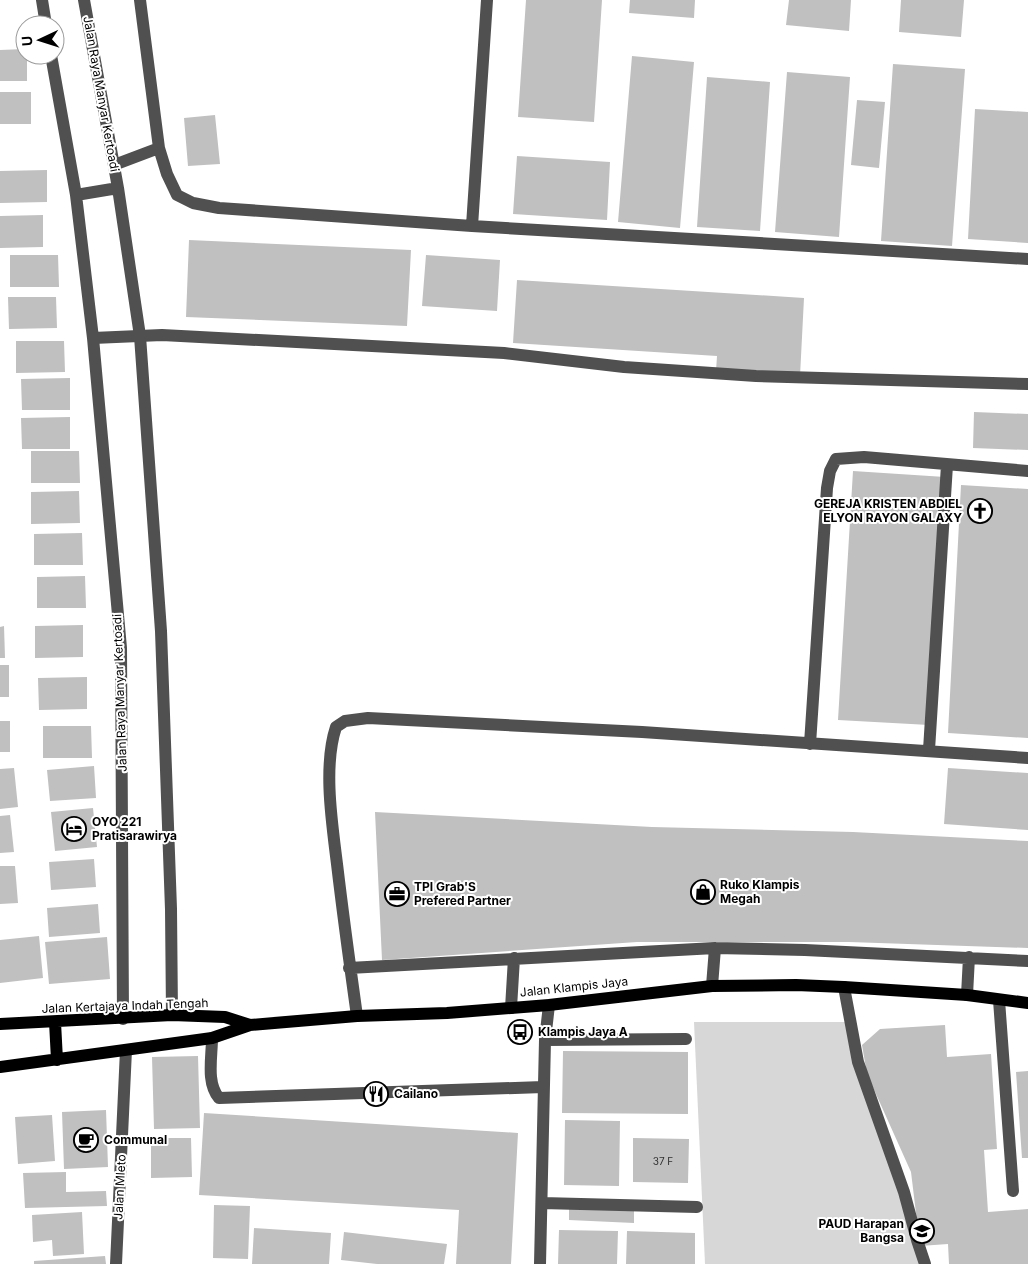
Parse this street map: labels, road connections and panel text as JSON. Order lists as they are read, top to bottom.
{
  "streets": {
    "main road": ["Jalan Klampis Jaya", "Jalan Kertajaya Indah Tengah"],
    "street": ["Jalan Raya Manyar Kertoadi", "Jalan Mleto"]
  },
  "crossings": [
    ["Jalan Raya Manyar Kertoadi", "Jalan Kertajaya Indah Tengah"],
    ["Jalan Klampis Jaya", "Jalan Kertajaya Indah Tengah"],
    ["Jalan Klampis Jaya", "Jalan Mleto"]
  ],
  "places": {
    "church": ["GEREJA KRISTEN ABDIEL ELYON RAYON GALAXY"],
    "hotel": ["OYO 221 Pratisarawirya"],
    "shop": ["Ruko Klampis Megah"],
    "office": ["TPI Grab'S Prefered Partner"],
    "bus stop": ["Klampis Jaya A"],
    "restaurant": ["Cailano"],
    "cafe": ["Communal"],
    "school or university": ["PAUD Harapan Bangsa"]
  },
  "house_numbers": ["37 F"],
  "north": "left"
}
